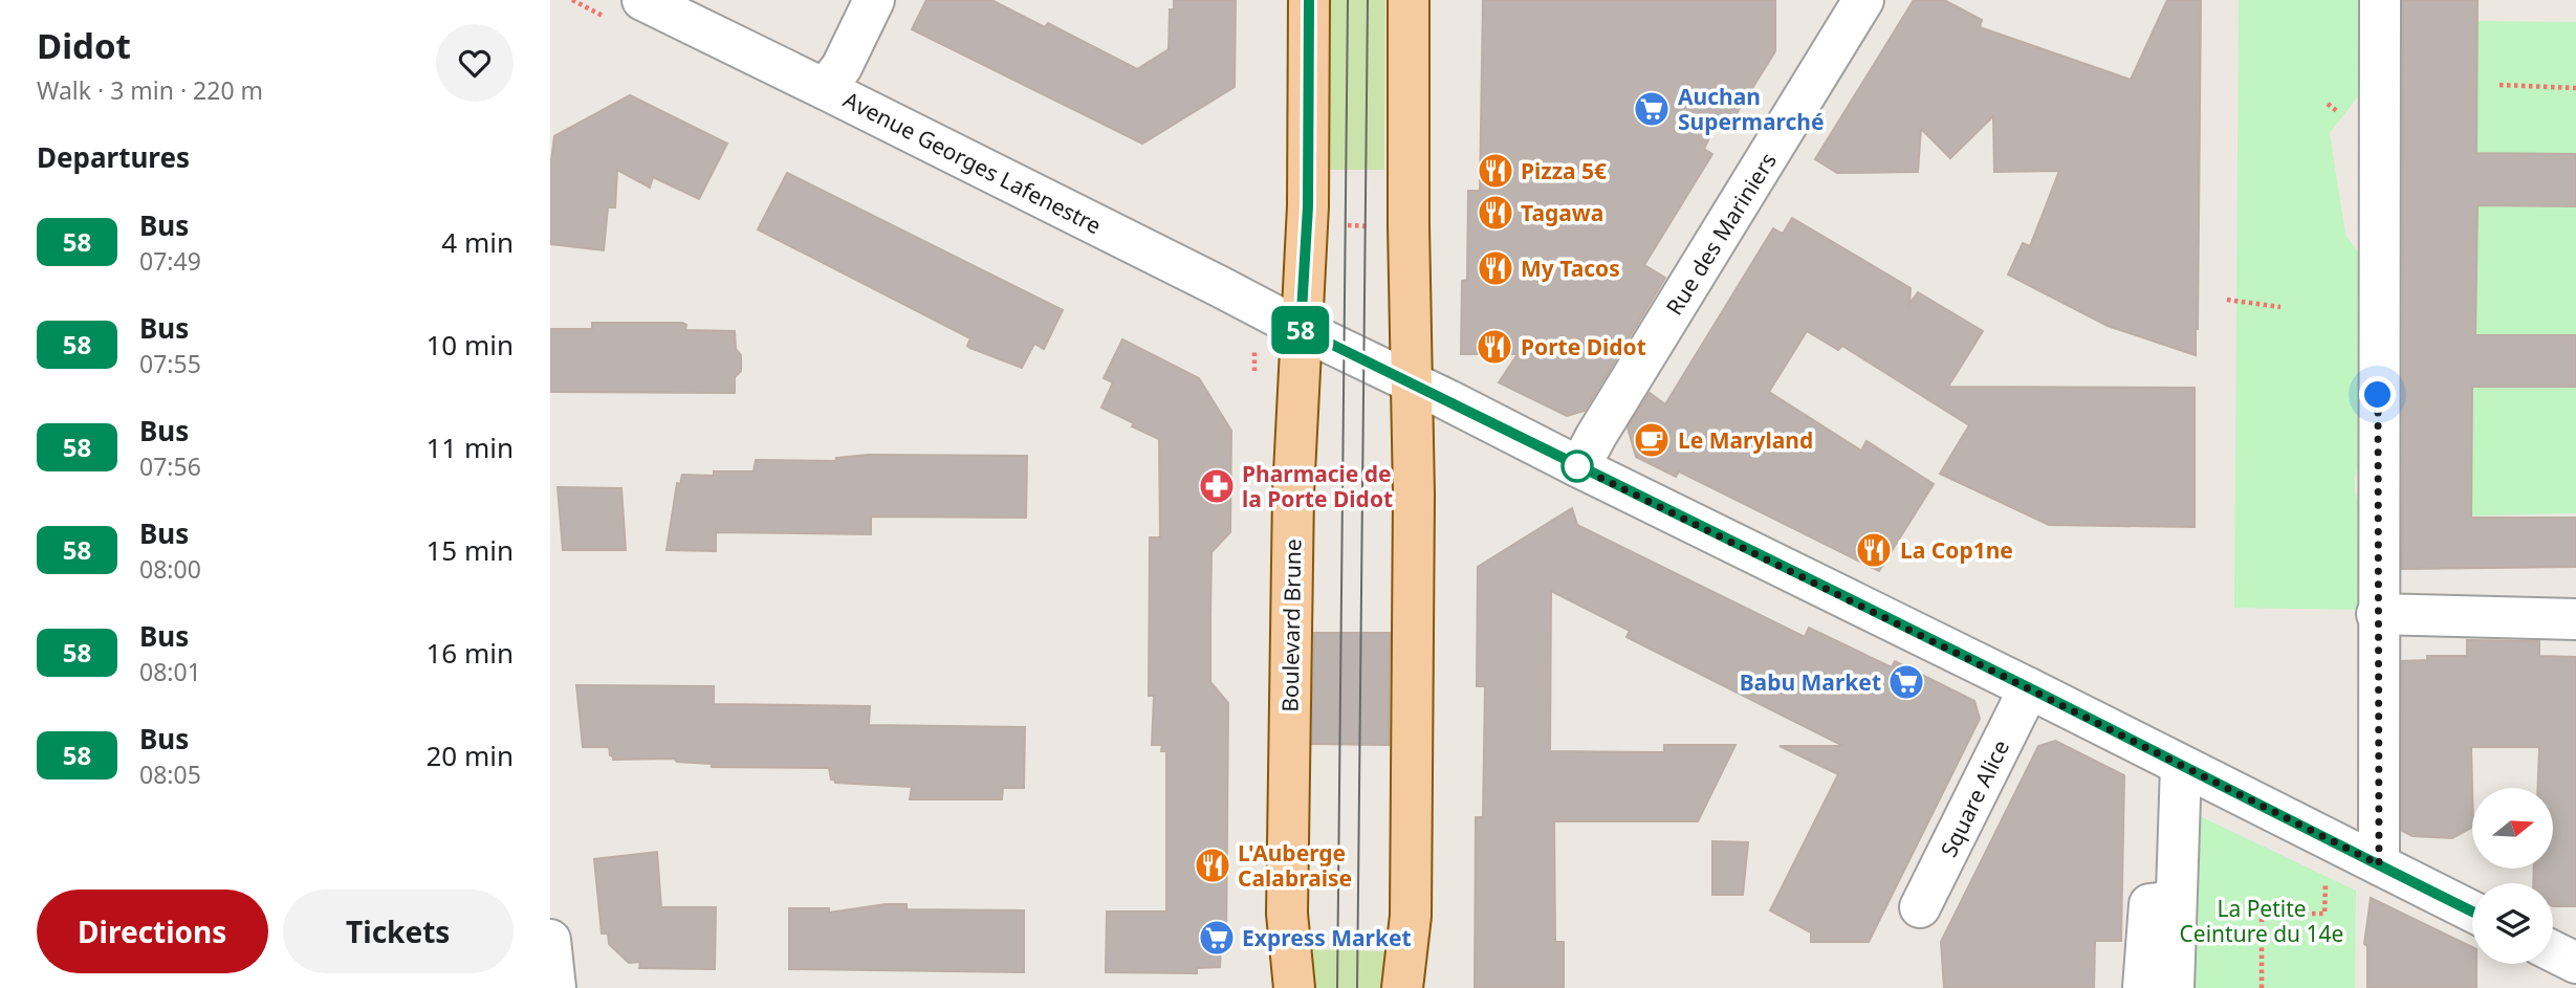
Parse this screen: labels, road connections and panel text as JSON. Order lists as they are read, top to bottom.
{
  "streets": {
    "main road": ["Boulevard Brune"],
    "street": ["Avenue Georges Lafenestre", "Rue des Mariniers", "Square Alice"]
  },
  "crossings": [
    ["Avenue Georges Lafenestre", "Rue des Mariniers"],
    ["Avenue Georges Lafenestre", "Boulevard Brune"],
    ["Avenue Georges Lafenestre", "Square Alice"]
  ],
  "parks": ["La Petite Ceinture du 14e"],
  "places": {
    "supermarket": ["Auchan Supermarché", "Babu Market", "Express Market"],
    "restaurant": [
      "Pizza 5€",
      "Tagawa",
      "My Tacos",
      "Porte Didot",
      "La Cop1ne",
      "L'Auberge Calabraise"
    ],
    "cafe": ["Le Maryland"],
    "pharmacy": ["Pharmacie de la Porte Didot"]
  },
  "lines": ["bus line 58"],
  "north": "right",
  "page": {
    "heading": [
      ["Didot", "Walk · 3 min · 220 m"],
      "Departures"
    ],
    "on_map": "58",
    "list": [
      {
        "mark": "58",
        "name": "Bus",
        "note": "07:49",
        "value": "4 min"
      },
      {
        "mark": "58",
        "name": "Bus",
        "note": "07:55",
        "value": "10 min"
      },
      {
        "mark": "58",
        "name": "Bus",
        "note": "07:56",
        "value": "11 min"
      },
      {
        "mark": "58",
        "name": "Bus",
        "note": "08:00",
        "value": "15 min"
      },
      {
        "mark": "58",
        "name": "Bus",
        "note": "08:01",
        "value": "16 min"
      },
      {
        "mark": "58",
        "name": "Bus",
        "note": "08:05",
        "value": "20 min"
      }
    ],
    "buttons": ["Directions", "Tickets"]
  }
}
